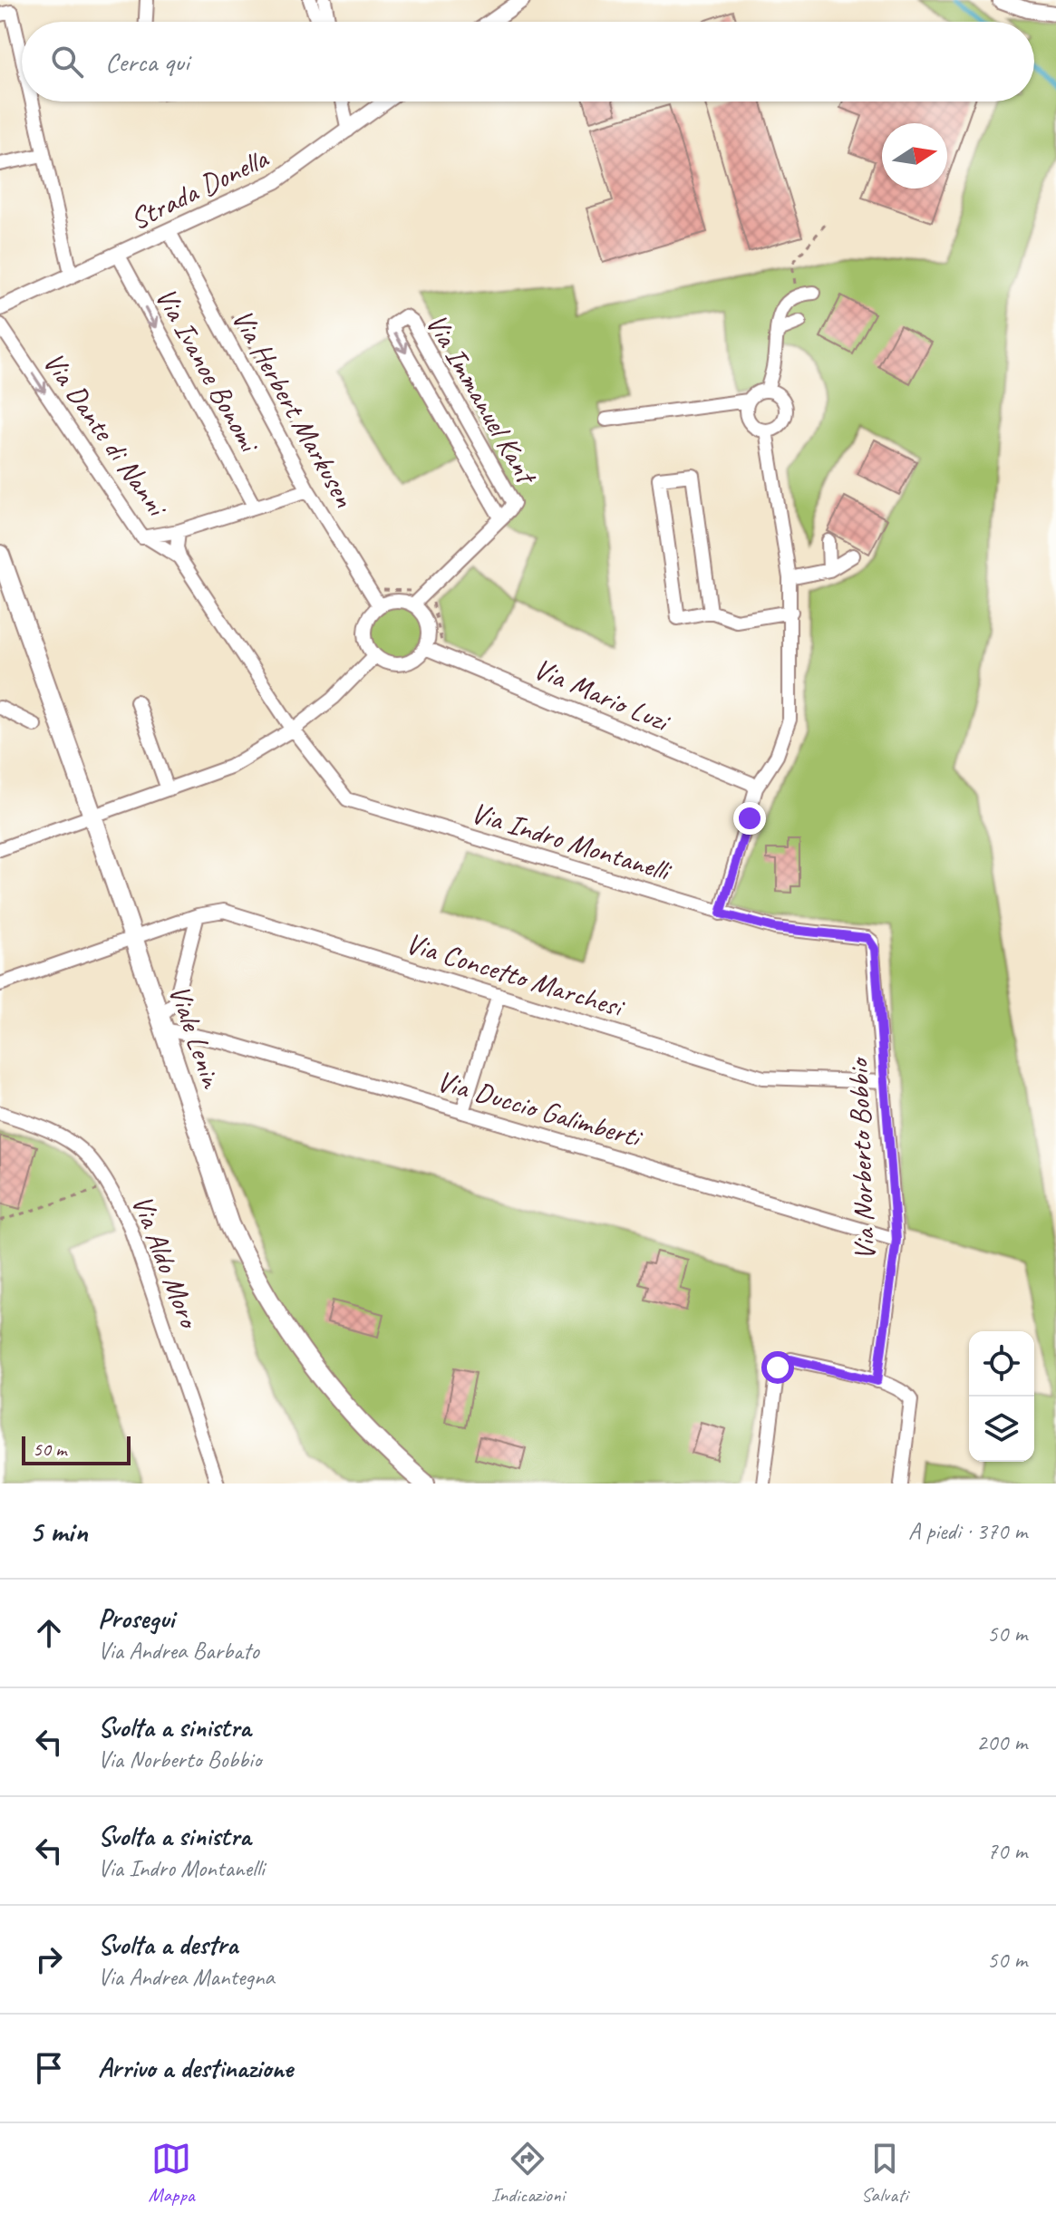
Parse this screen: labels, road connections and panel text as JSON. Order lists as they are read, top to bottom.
{
  "streets": {
    "main road": ["Viale Lenin"],
    "street": [
      "Strada Donella",
      "Via Ivanoe Bonomi",
      "Via Immanuel Kant",
      "Via Herbert Markusen",
      "Via Dante di Nanni",
      "Via Mario Luzi",
      "Via Indro Montanelli",
      "Via Concetto Marchesi",
      "Via Duccio Galimberti",
      "Via Norberto Bobbio",
      "Via Aldo Moro"
    ]
  },
  "crossings": [
    ["Strada Donella", "Via Ivanoe Bonomi"],
    ["Strada Donella", "Via Herbert Markusen"],
    ["Via Ivanoe Bonomi", "Via Dante di Nanni"],
    ["Via Immanuel Kant", "Via Herbert Markusen"],
    ["Via Immanuel Kant", "Via Mario Luzi"],
    ["Via Herbert Markusen", "Via Dante di Nanni"],
    ["Via Herbert Markusen", "Via Mario Luzi"],
    ["Via Indro Montanelli", "Via Norberto Bobbio"],
    ["Via Concetto Marchesi", "Viale Lenin"],
    ["Via Concetto Marchesi", "Via Norberto Bobbio"],
    ["Viale Lenin", "Via Duccio Galimberti"],
    ["Via Duccio Galimberti", "Via Norberto Bobbio"]
  ],
  "one_way": ["Via Ivanoe Bonomi", "Via Dante di Nanni"],
  "scale_bar": "50 m",
  "north": "right",
  "page": {
    "search": "Cerca qui",
    "scale": "50 m",
    "heading": ["5 min", "A piedi · 370 m"],
    "list": [
      ["Prosegui", "Via Andrea Barbato", "50 m"],
      ["Svolta a sinistra", "Via Norberto Bobbio", "200 m"],
      ["Svolta a sinistra", "Via Indro Montanelli", "70 m"],
      ["Svolta a destra", "Via Andrea Mantegna", "50 m"],
      "Arrivo a destinazione"
    ],
    "nav": ["Mappa", "Indicazioni", "Salvati"]
  }
}
